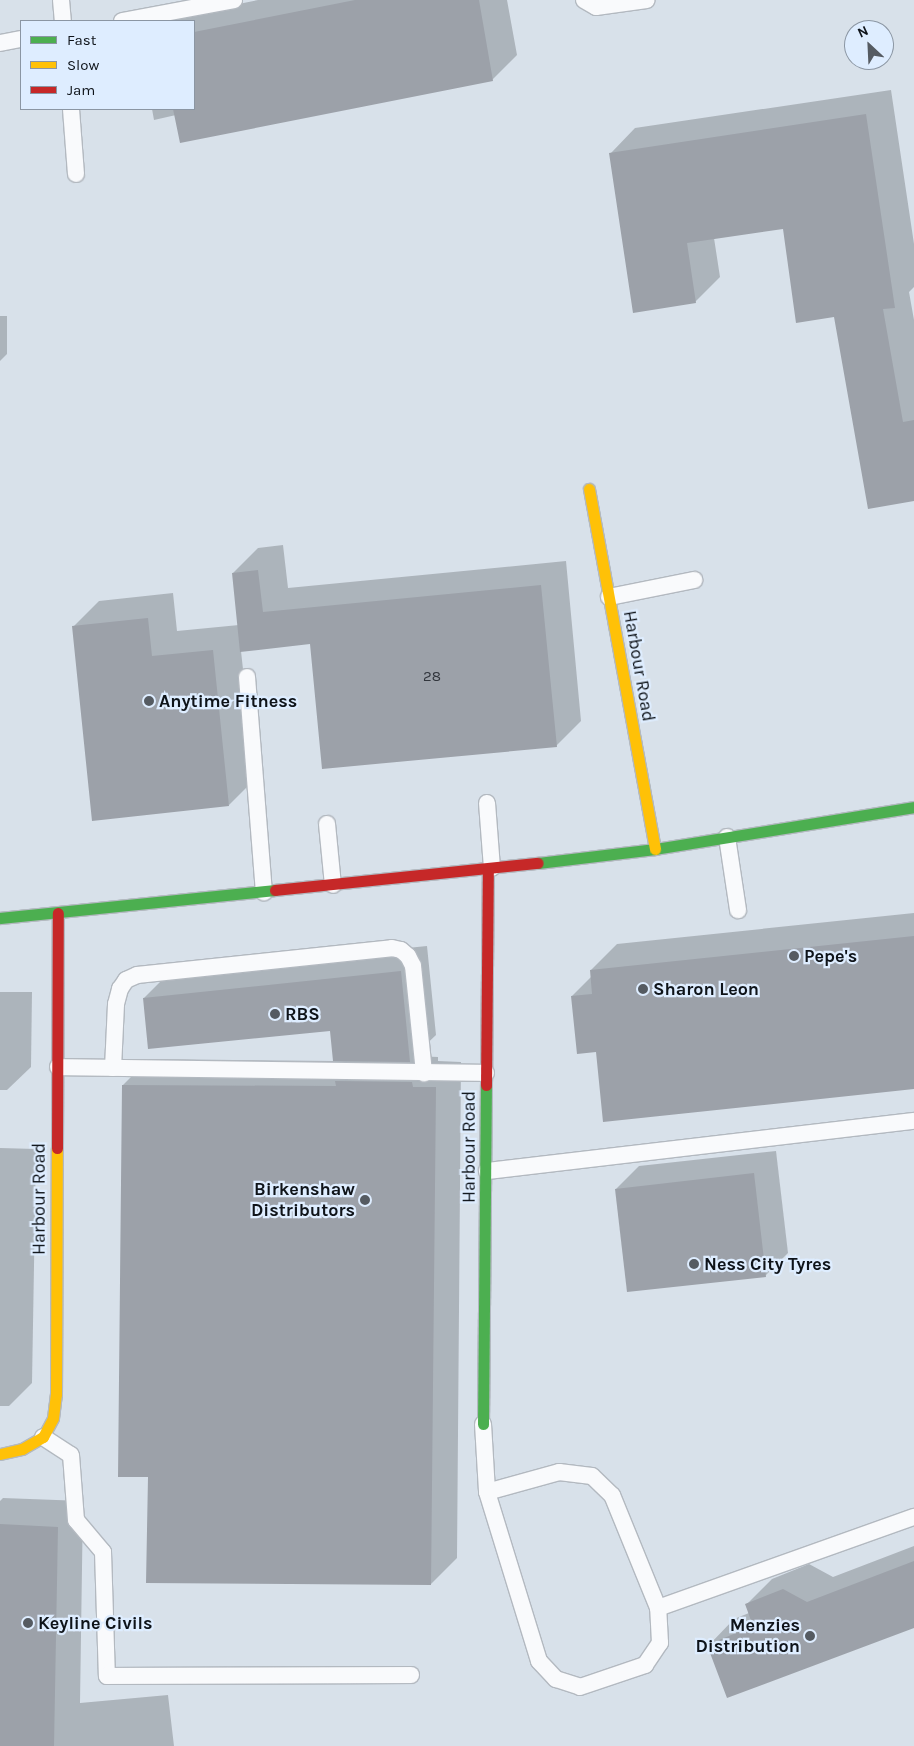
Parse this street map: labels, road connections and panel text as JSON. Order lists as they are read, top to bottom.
{
  "streets": {
    "street": ["Harbour Road"]
  },
  "places": [
    "Anytime Fitness",
    "Pepe's",
    "Sharon Leon",
    "RBS",
    "Birkenshaw Distributors",
    "Ness City Tyres",
    "Keyline Civils",
    "Menzies Distribution"
  ],
  "house_numbers": ["28"],
  "legend": ["Fast", "Slow", "Jam"],
  "north": "top left"
}
